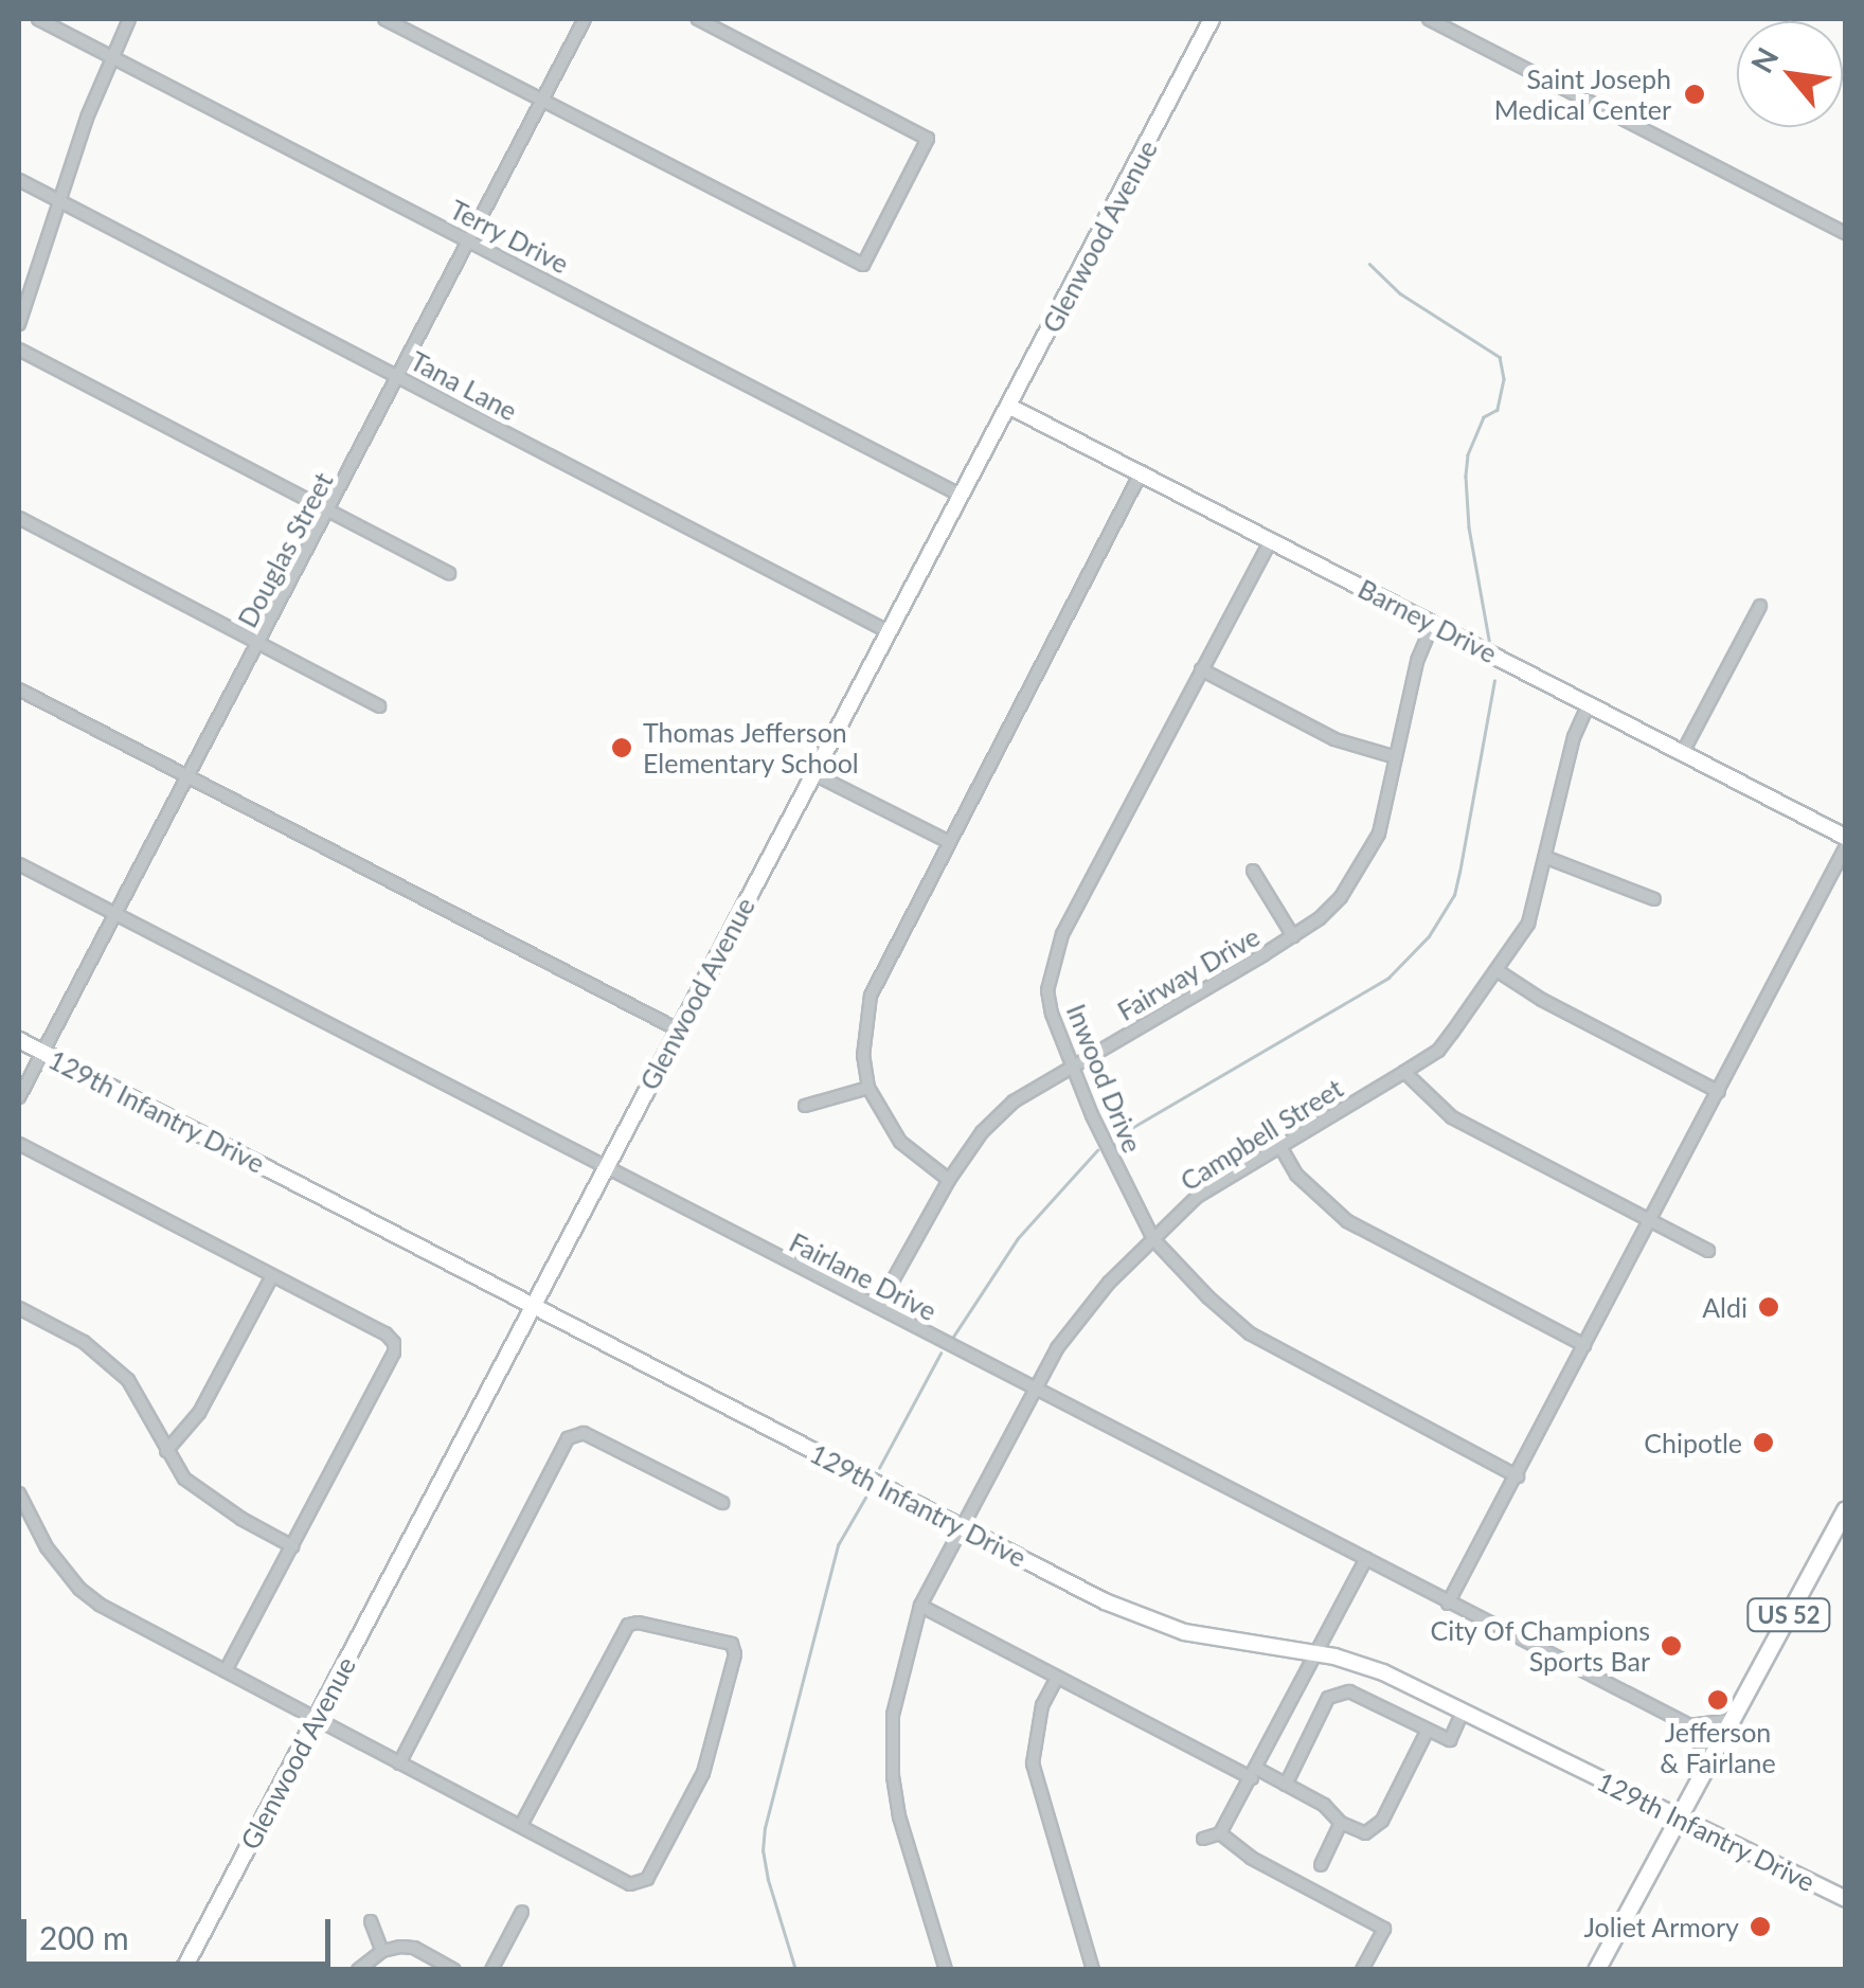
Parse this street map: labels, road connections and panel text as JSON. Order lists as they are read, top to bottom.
{
  "streets": {
    "main road": ["US 52"],
    "street": [
      "Terry Drive",
      "Glenwood Avenue",
      "Tana Lane",
      "Douglas Street",
      "Barney Drive",
      "Fairway Drive",
      "Inwood Drive",
      "129th Infantry Drive",
      "Campbell Street",
      "Fairlane Drive"
    ]
  },
  "crossings": [
    ["Terry Drive", "Glenwood Avenue"],
    ["Terry Drive", "Douglas Street"],
    ["Glenwood Avenue", "Tana Lane"],
    ["Glenwood Avenue", "Barney Drive"],
    ["Glenwood Avenue", "129th Infantry Drive"],
    ["Glenwood Avenue", "Fairlane Drive"],
    ["Tana Lane", "Douglas Street"],
    ["Douglas Street", "129th Infantry Drive"],
    ["Douglas Street", "Fairlane Drive"],
    ["Barney Drive", "Fairway Drive"],
    ["Barney Drive", "Inwood Drive"],
    ["Barney Drive", "Campbell Street"],
    ["Fairway Drive", "Inwood Drive"],
    ["Fairway Drive", "Fairlane Drive"],
    ["Inwood Drive", "Campbell Street"],
    ["129th Infantry Drive", "Campbell Street"],
    ["129th Infantry Drive", "US 52"],
    ["Campbell Street", "Fairlane Drive"]
  ],
  "places": [
    "Saint Joseph Medical Center",
    "Thomas Jefferson Elementary School",
    "Aldi",
    "Chipotle",
    "City Of Champions Sports Bar",
    "Jefferson & Fairlane",
    "Joliet Armory"
  ],
  "scale_bar": "200 m",
  "north": "top left"
}
